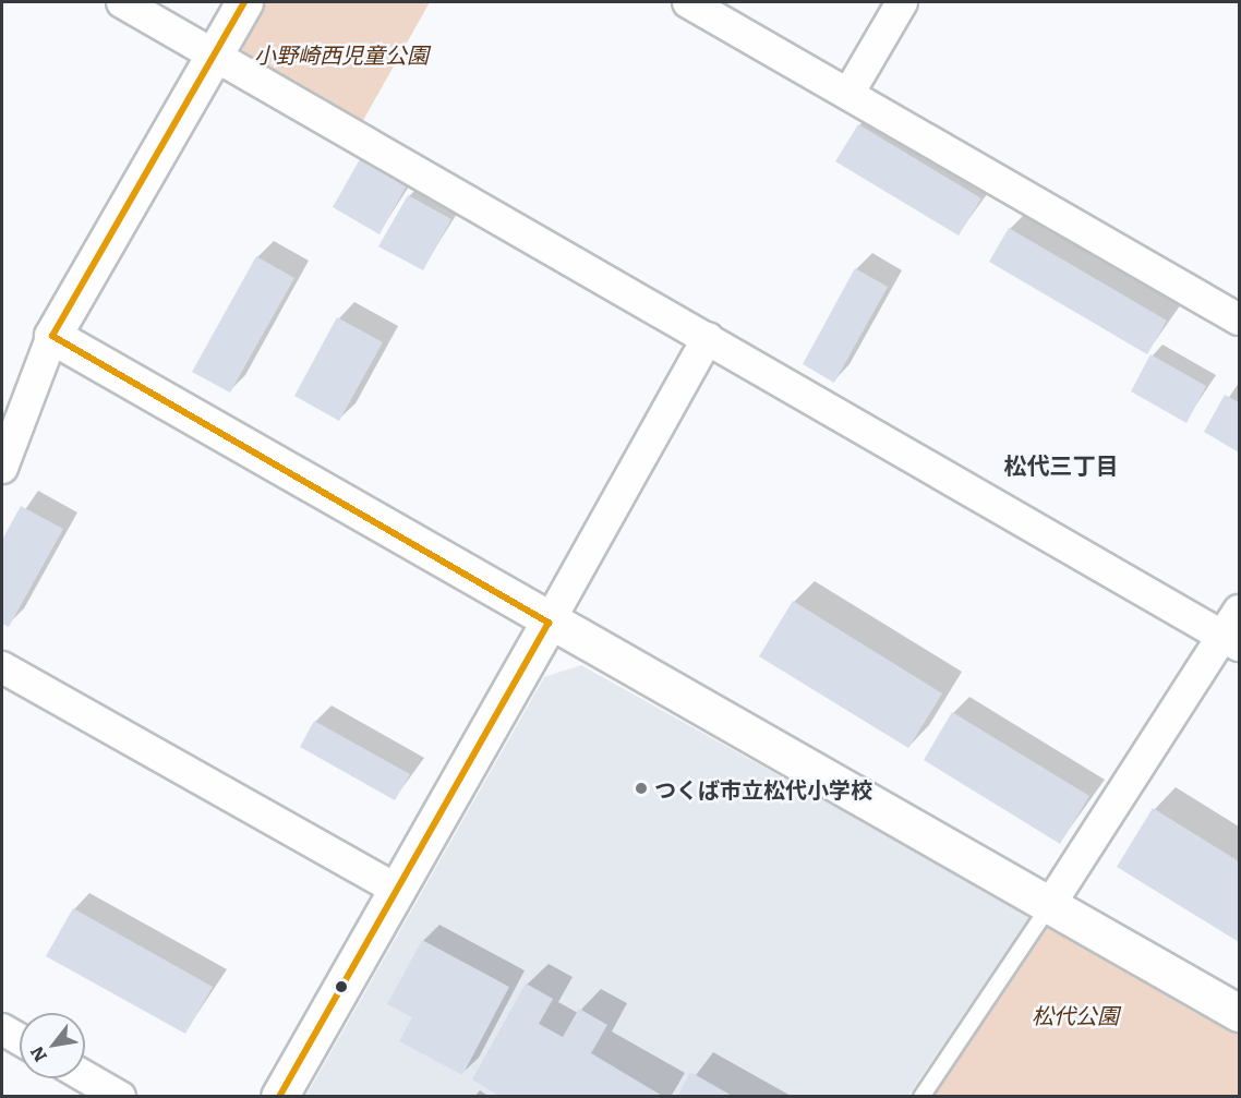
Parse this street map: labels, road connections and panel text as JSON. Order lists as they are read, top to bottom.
{
  "districts": ["松代三丁目"],
  "parks": ["小野崎西児童公園", "松代公園"],
  "places": ["つくば市立松代小学校"],
  "north": "bottom left"
}
